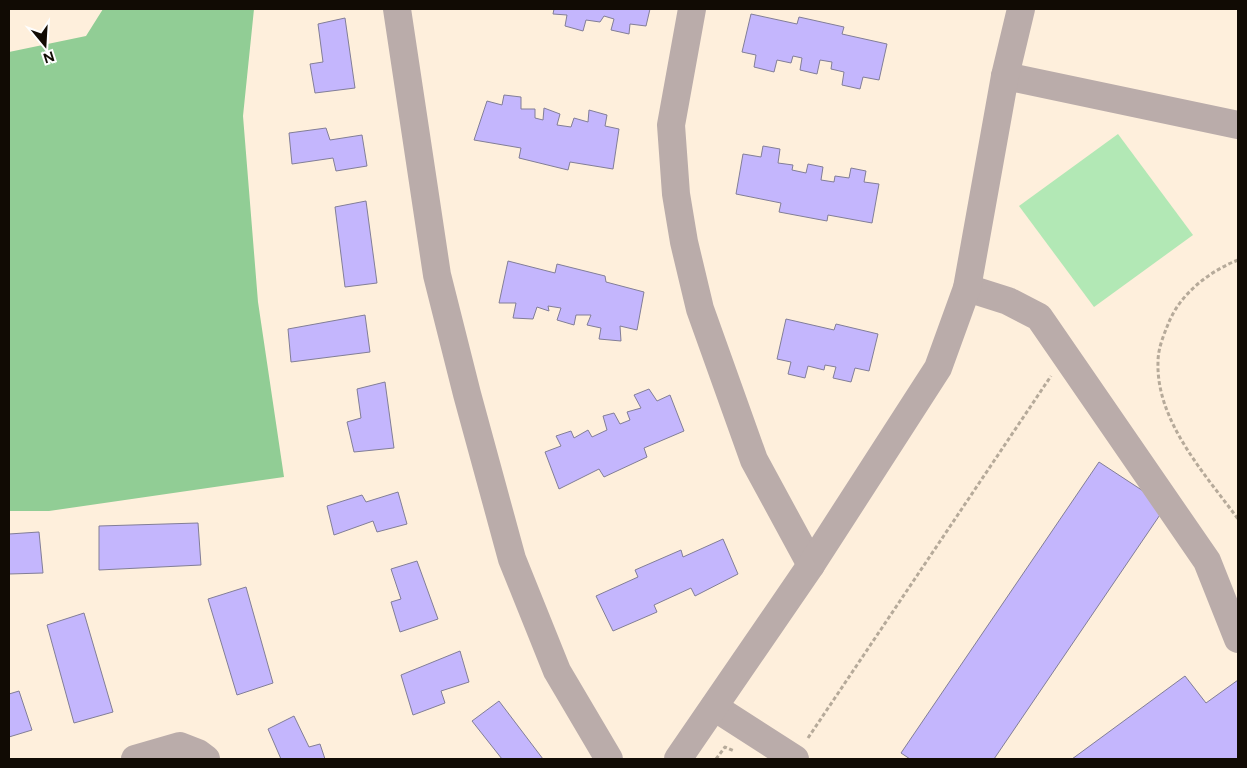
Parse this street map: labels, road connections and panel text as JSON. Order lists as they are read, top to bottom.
{
  "north": "bottom"
}
